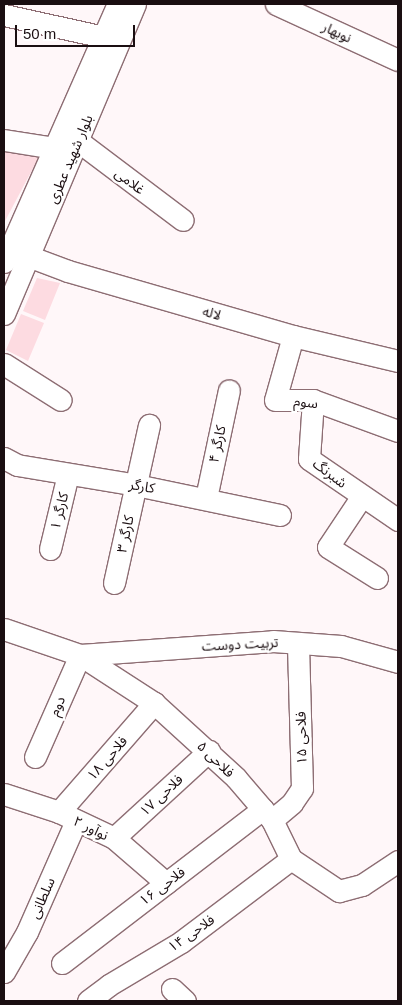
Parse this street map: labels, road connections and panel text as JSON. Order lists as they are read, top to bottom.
{
  "streets": {
    "street": [
      "نوبهار",
      "بلوار شهید عطری",
      "غلامی",
      "لاله",
      "سوم",
      "کارگر ۴",
      "شبرنگ",
      "کارگر",
      "کارگر ۱",
      "کارگر ۳",
      "تربیت دوست",
      "دوم",
      "فلاحی ۱۵",
      "فلاحی ۱۸",
      "فلاحی ۵",
      "فلاحی ۱۷",
      "نوآور ۲",
      "فلاحی ۱۶",
      "سلطانی",
      "فلاحی ۱۴"
    ]
  },
  "crossings": [
    ["بلوار شهید عطری", "غلامی"],
    ["بلوار شهید عطری", "لاله"],
    ["لاله", "سوم"],
    ["سوم", "شبرنگ"],
    ["کارگر ۴", "کارگر"],
    ["کارگر", "کارگر ۱"],
    ["کارگر", "کارگر ۳"],
    ["تربیت دوست", "دوم"],
    ["تربیت دوست", "فلاحی ۱۵"],
    ["تربیت دوست", "فلاحی ۵"],
    ["دوم", "فلاحی ۵"],
    ["فلاحی ۱۵", "فلاحی ۵"],
    ["فلاحی ۱۵", "فلاحی ۱۶"],
    ["فلاحی ۱۸", "فلاحی ۵"],
    ["فلاحی ۱۸", "نوآور ۲"],
    ["فلاحی ۱۸", "سلطانی"],
    ["فلاحی ۵", "فلاحی ۱۷"],
    ["فلاحی ۵", "فلاحی ۱۶"],
    ["فلاحی ۵", "فلاحی ۱۴"],
    ["فلاحی ۱۷", "نوآور ۲"],
    ["نوآور ۲", "فلاحی ۱۶"],
    ["نوآور ۲", "سلطانی"]
  ],
  "scale_bar": "50 m"
}
